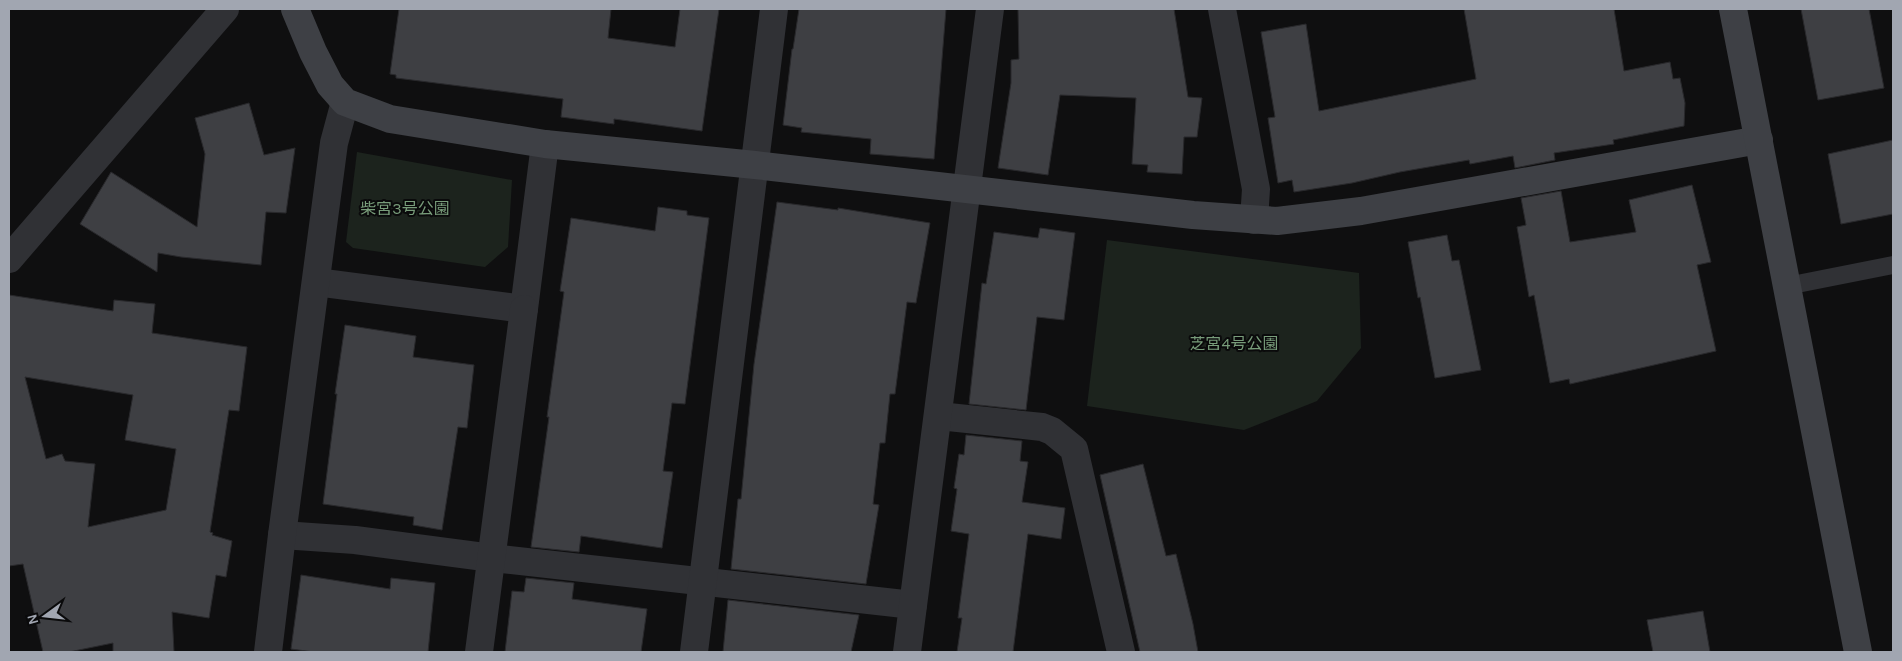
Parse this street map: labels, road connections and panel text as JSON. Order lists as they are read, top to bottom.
{
  "parks": ["柴宮3号公園", "芝宮4号公園"],
  "north": "left"
}
